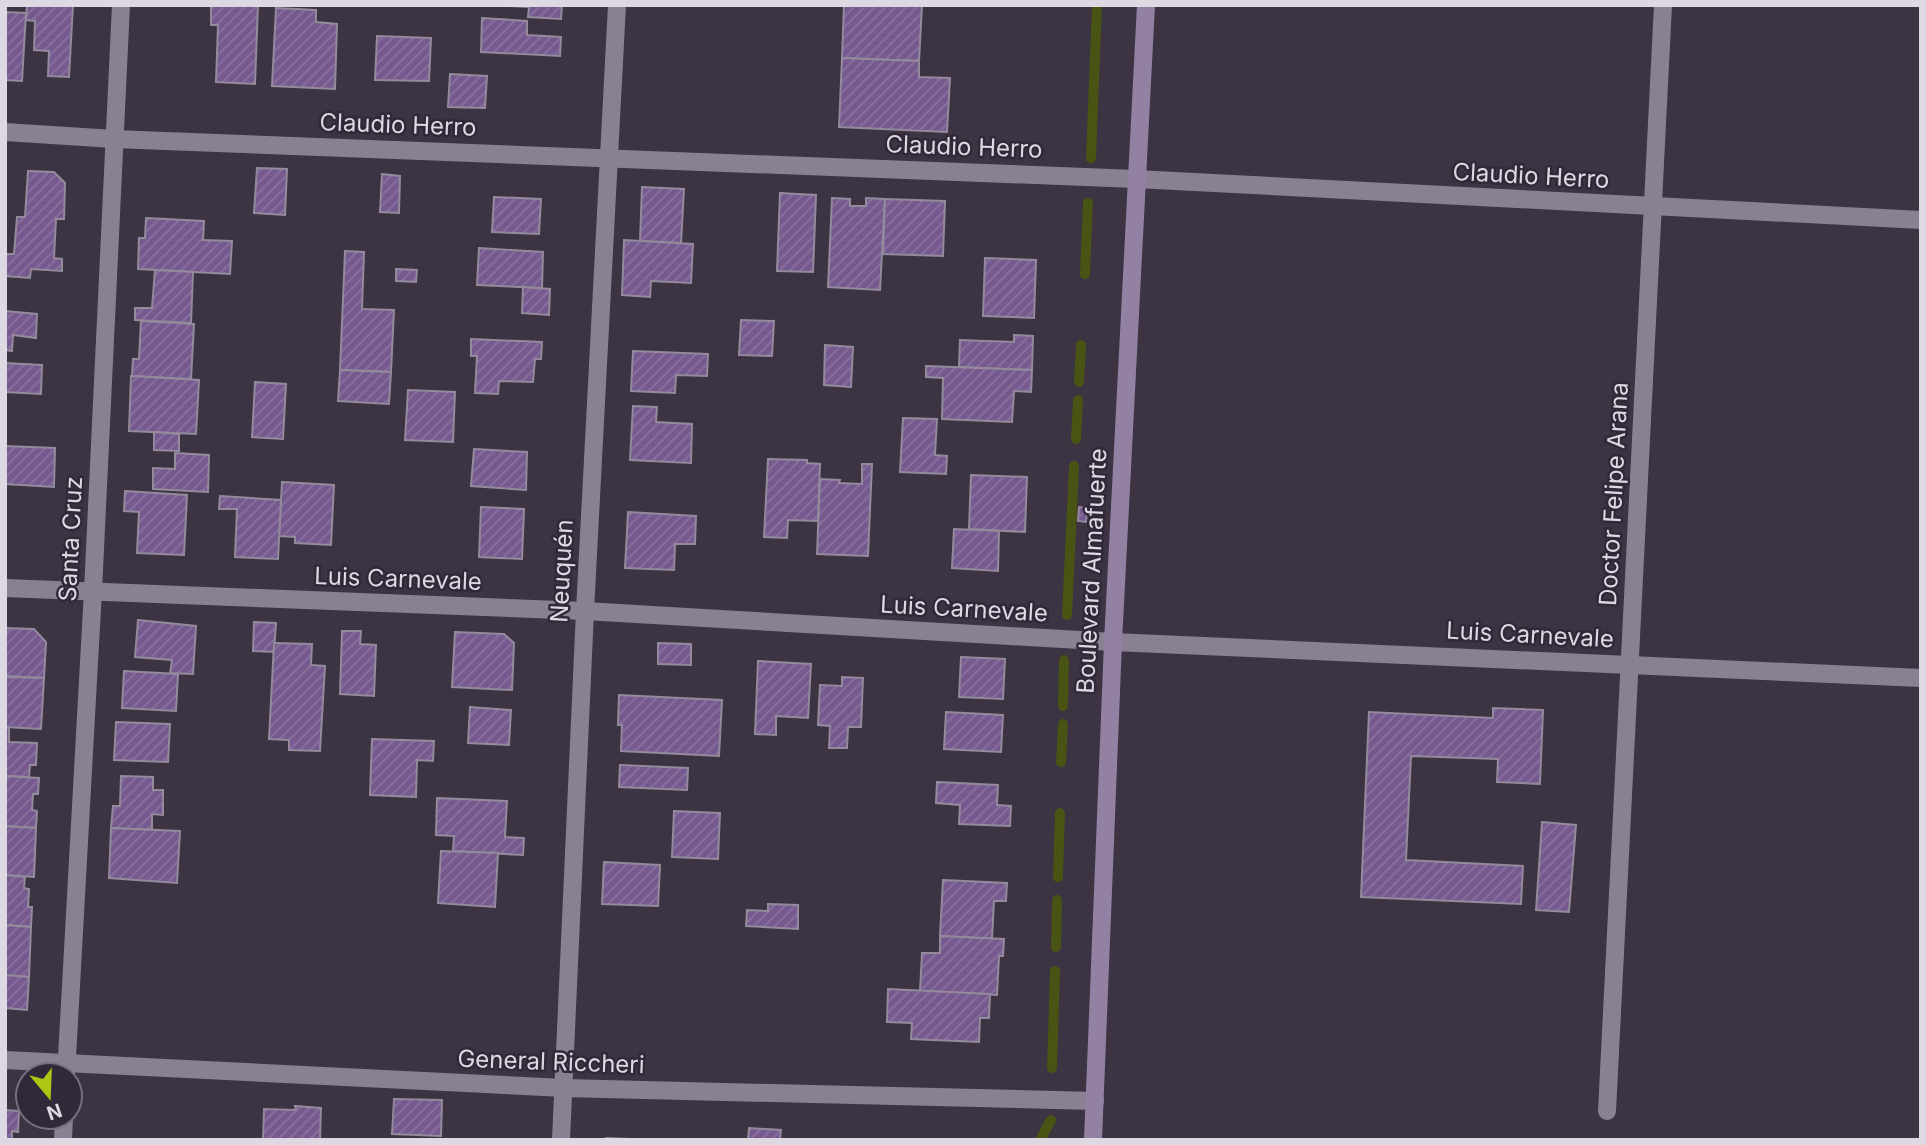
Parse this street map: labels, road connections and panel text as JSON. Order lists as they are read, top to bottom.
{
  "streets": {
    "main road": ["Boulevard Almafuerte"],
    "street": [
      "Claudio Herro",
      "Doctor Felipe Arana",
      "Santa Cruz",
      "Neuquén",
      "Luis Carnevale",
      "General Riccheri"
    ]
  },
  "crossings": [
    ["Claudio Herro", "Doctor Felipe Arana"],
    ["Claudio Herro", "Santa Cruz"],
    ["Claudio Herro", "Neuquén"],
    ["Claudio Herro", "Boulevard Almafuerte"],
    ["Doctor Felipe Arana", "Luis Carnevale"],
    ["Santa Cruz", "Luis Carnevale"],
    ["Neuquén", "Luis Carnevale"],
    ["Neuquén", "General Riccheri"],
    ["Boulevard Almafuerte", "Luis Carnevale"],
    ["Boulevard Almafuerte", "General Riccheri"]
  ],
  "north": "bottom"
}
